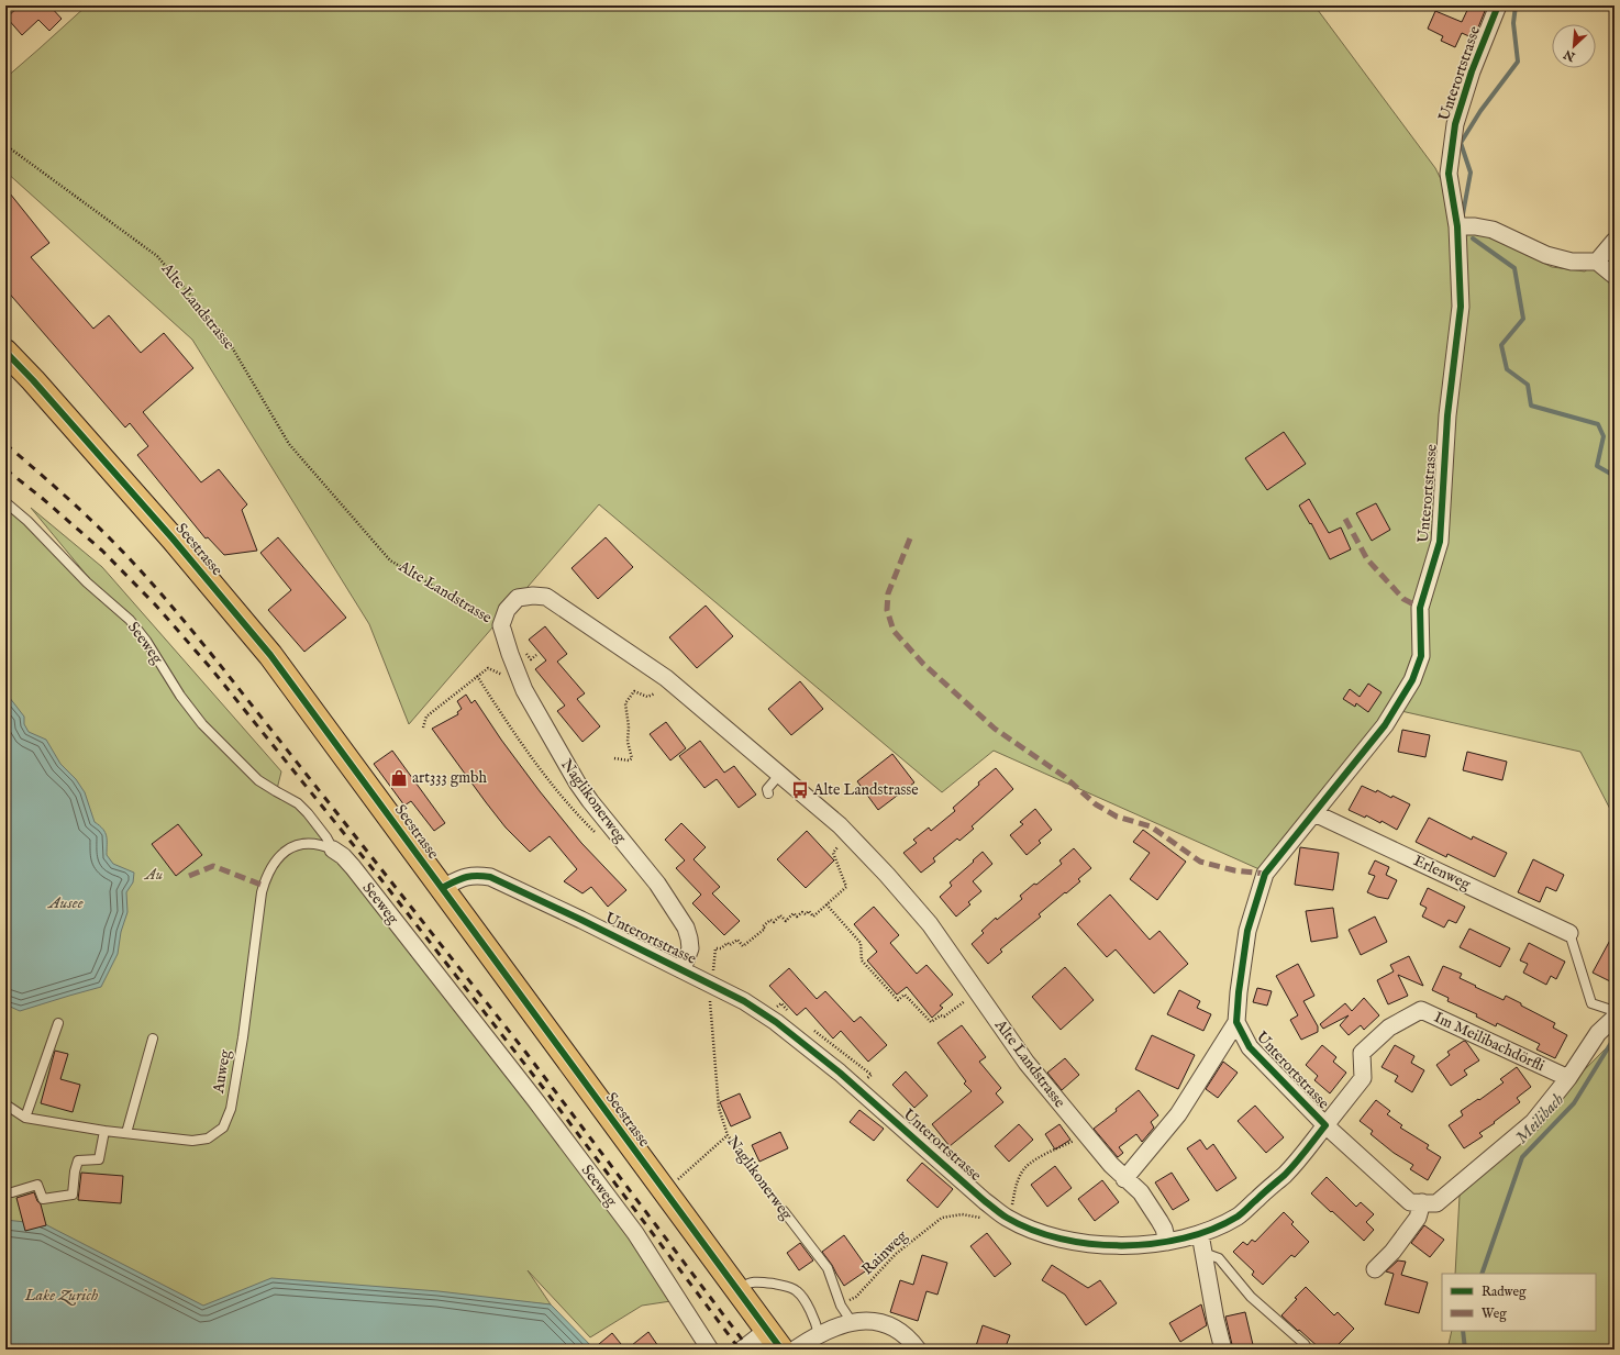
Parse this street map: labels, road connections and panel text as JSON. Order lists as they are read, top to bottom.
{
  "streets": {
    "main road": ["Seestrasse"],
    "street": [
      "Unterortstrasse",
      "Alte Landstrasse",
      "Seeweg",
      "Naglikonerweg",
      "Erlenweg",
      "Im Meilibachdörfli"
    ],
    "lane": ["Auweg"],
    "path": ["Rainweg"]
  },
  "crossings": [
    ["Unterortstrasse", "Alte Landstrasse"],
    ["Unterortstrasse", "Seestrasse"],
    ["Unterortstrasse", "Naglikonerweg"],
    ["Unterortstrasse", "Erlenweg"],
    ["Unterortstrasse", "Im Meilibachdörfli"],
    ["Alte Landstrasse", "Naglikonerweg"],
    ["Seeweg", "Auweg"],
    ["Naglikonerweg", "Rainweg"]
  ],
  "water": ["Ausee", "Meilibach", "Lake Zurich"],
  "parks": ["Au"],
  "places": {
    "shop": ["art333 gmbh"],
    "bus stop": ["Alte Landstrasse"]
  },
  "legend": ["Radweg", "Weg"],
  "north": "bottom left"
}
